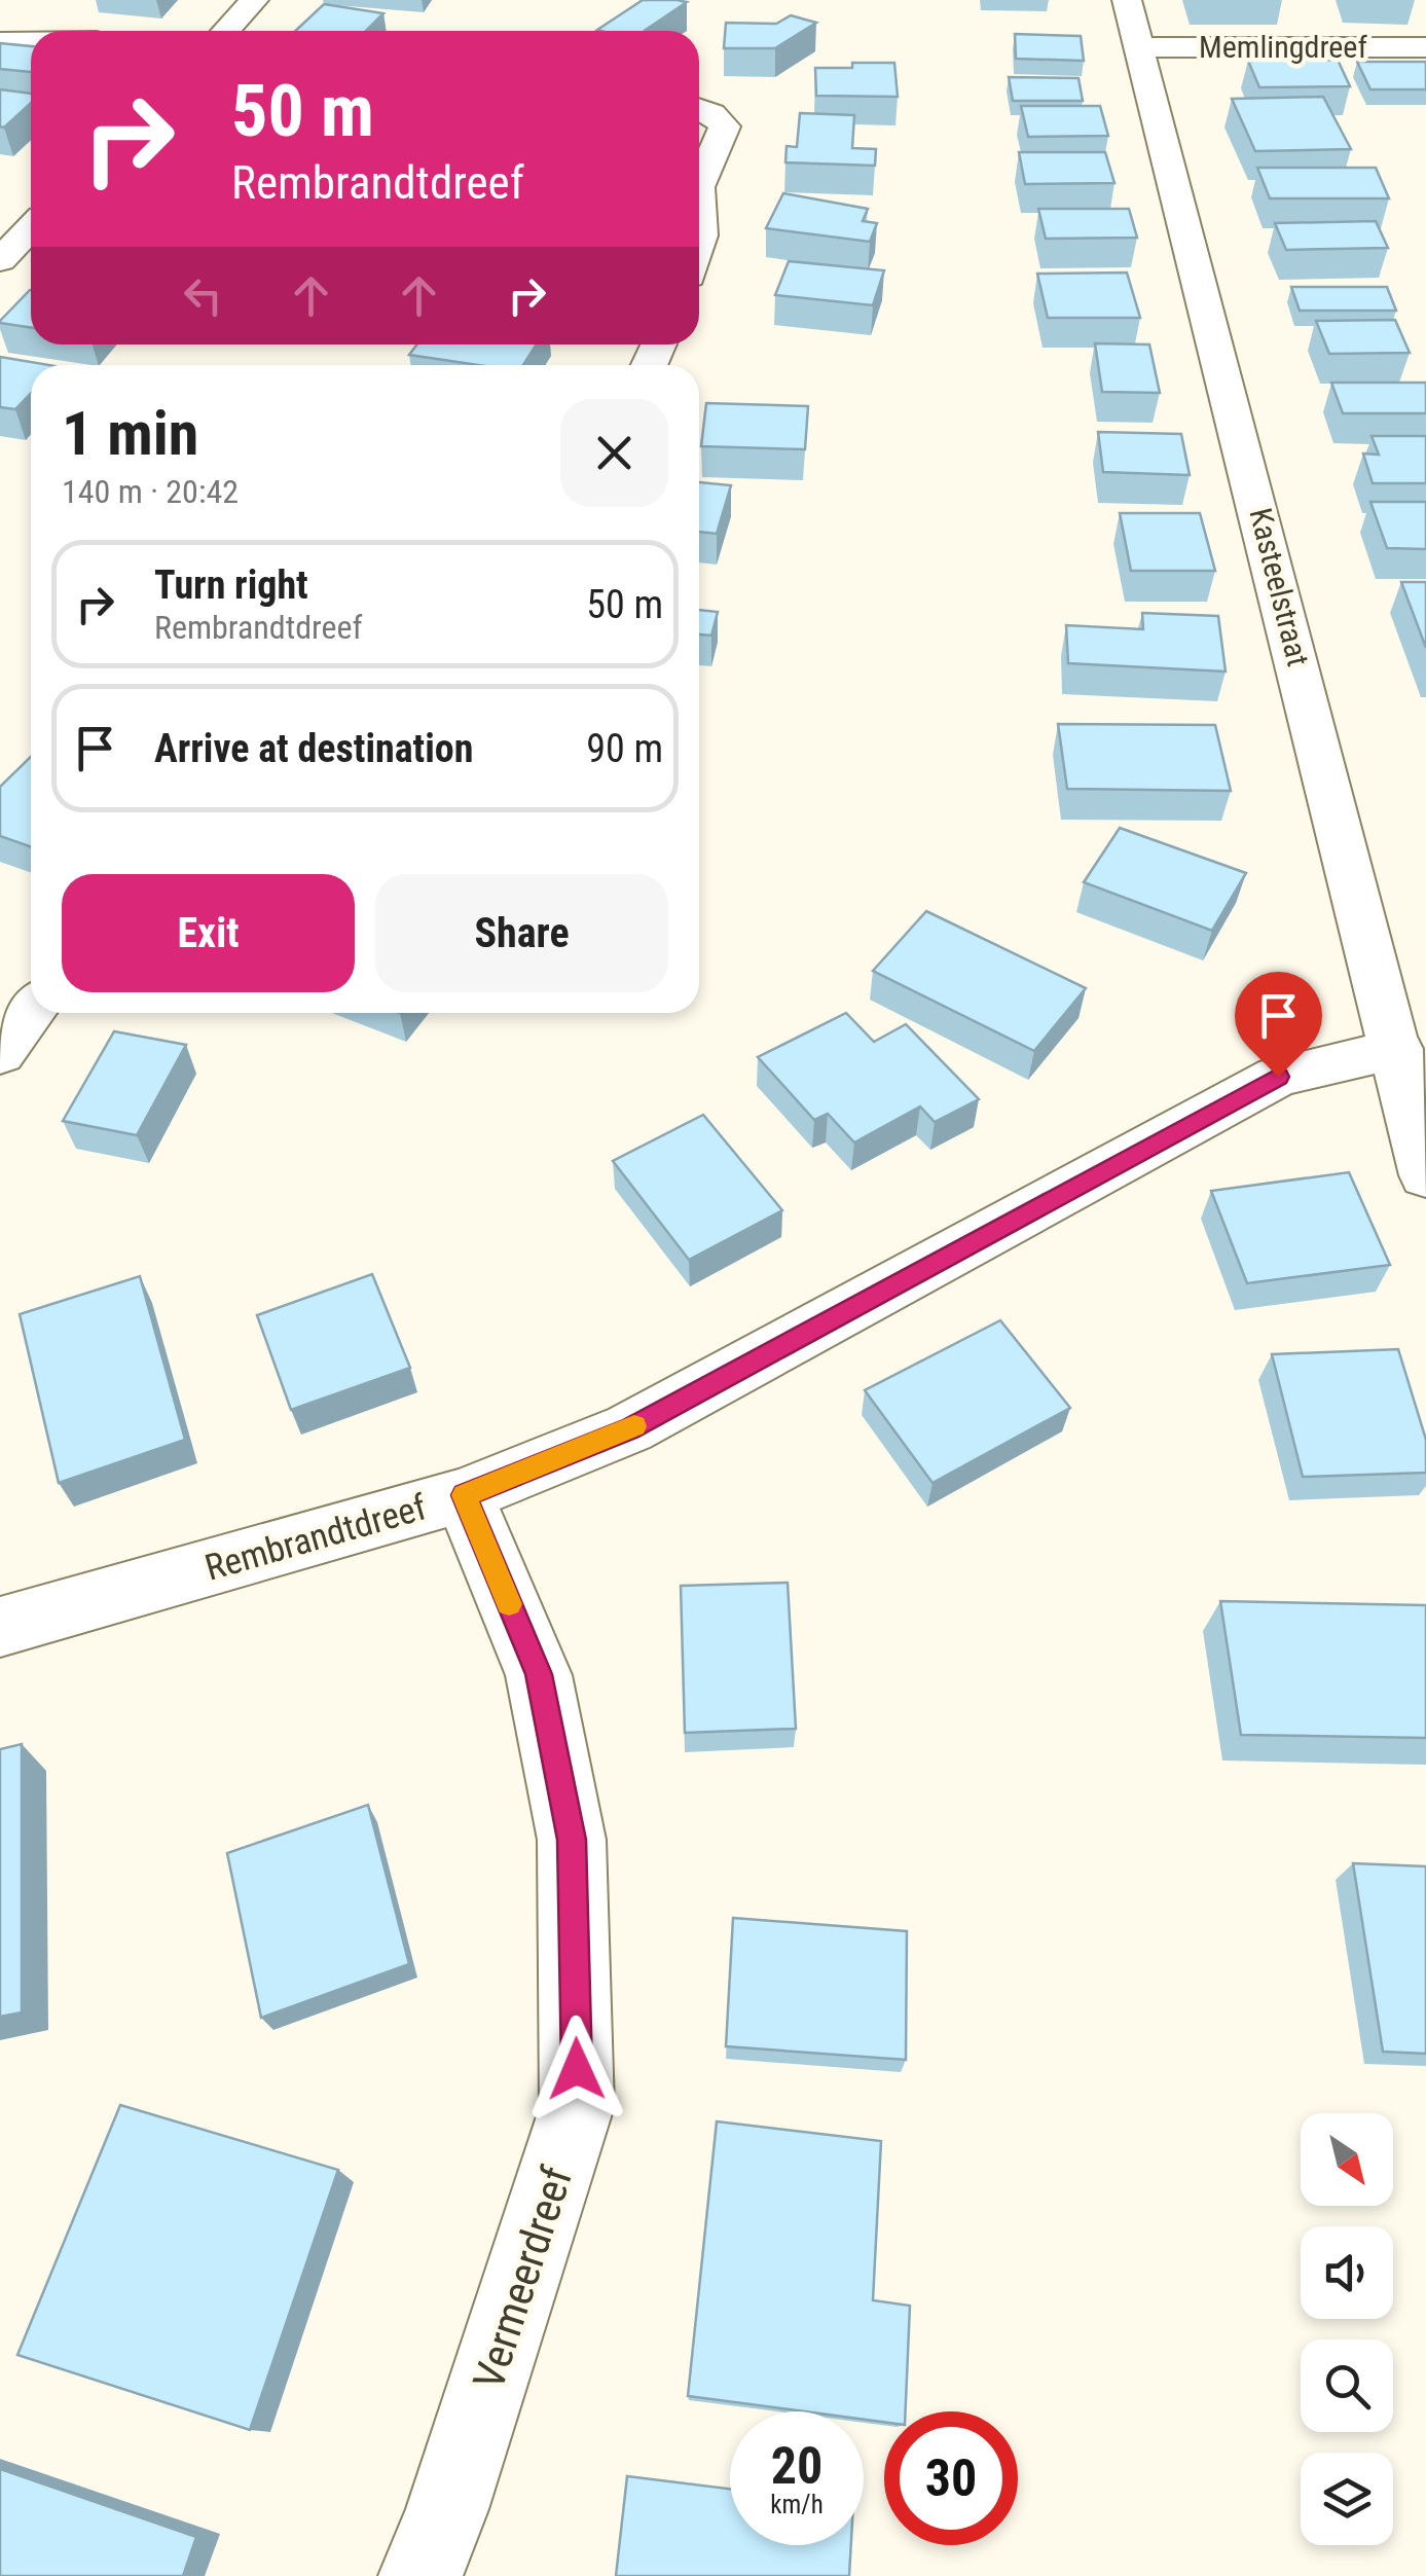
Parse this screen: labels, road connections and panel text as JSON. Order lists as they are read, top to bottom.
{
  "streets": {
    "street": [
      "Memlingdreef",
      "Kasteelstraat",
      "Rembrandtdreef",
      "Vermeerdreef"
    ]
  },
  "crossings": [
    ["Memlingdreef", "Kasteelstraat"],
    ["Kasteelstraat", "Rembrandtdreef"],
    ["Rembrandtdreef", "Vermeerdreef"]
  ],
  "north": "bottom right",
  "page": {
    "turn": ["50 m", "Rembrandtdreef"],
    "heading": ["1 min", "140 m · 20:42"],
    "list": [
      {
        "name": "Turn right",
        "note": "Rembrandtdreef",
        "value": "50 m"
      },
      {
        "name": "Arrive at destination",
        "value": "90 m"
      }
    ],
    "buttons": ["Exit", "Share"],
    "speed": "20 km/h",
    "limit": "30"
  }
}
